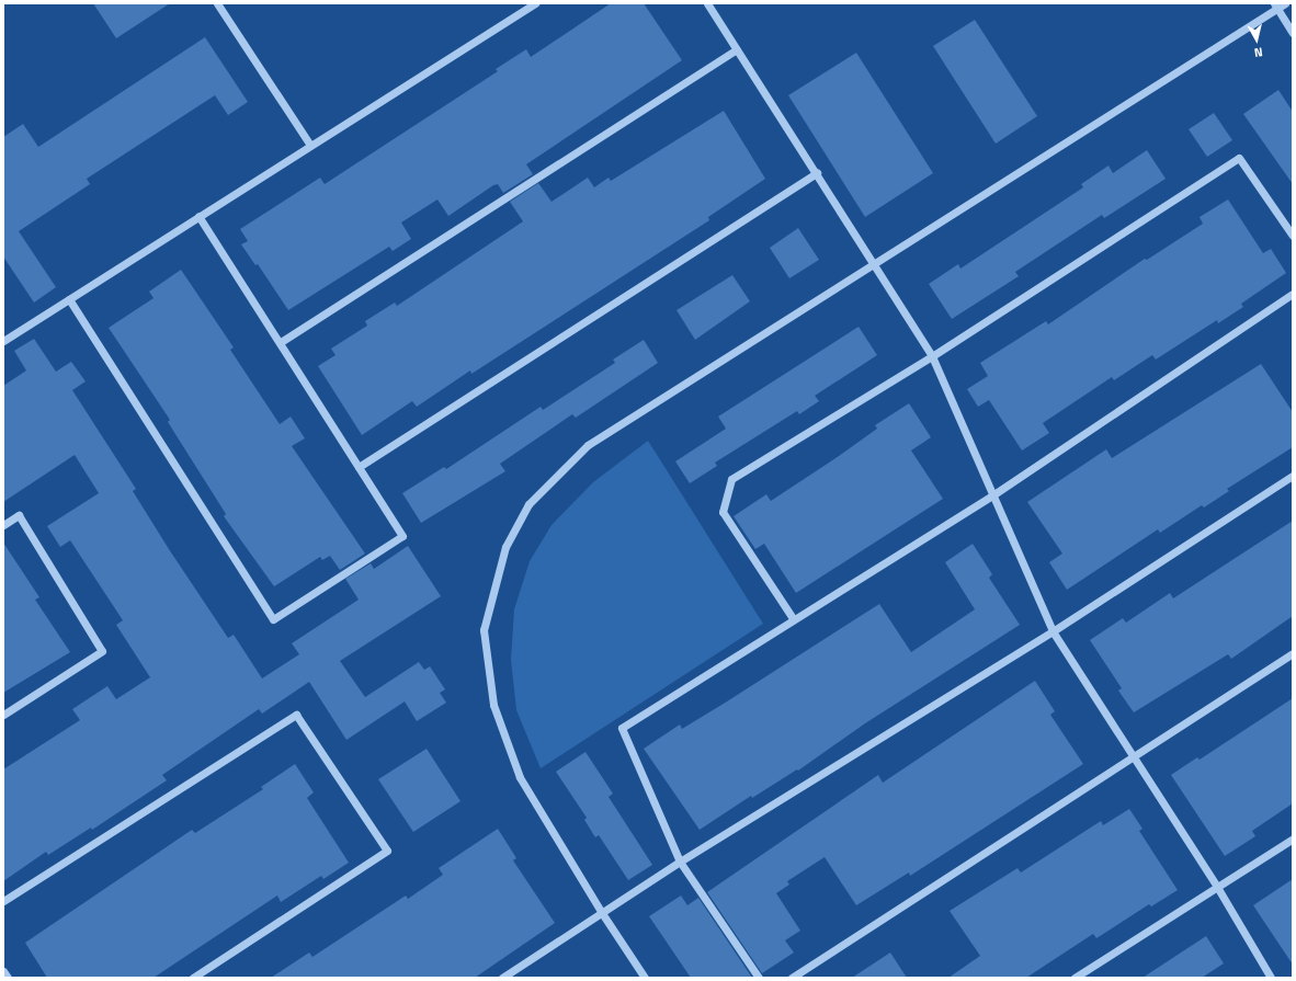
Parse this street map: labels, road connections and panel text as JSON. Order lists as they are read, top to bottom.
{
  "north": "bottom"
}
